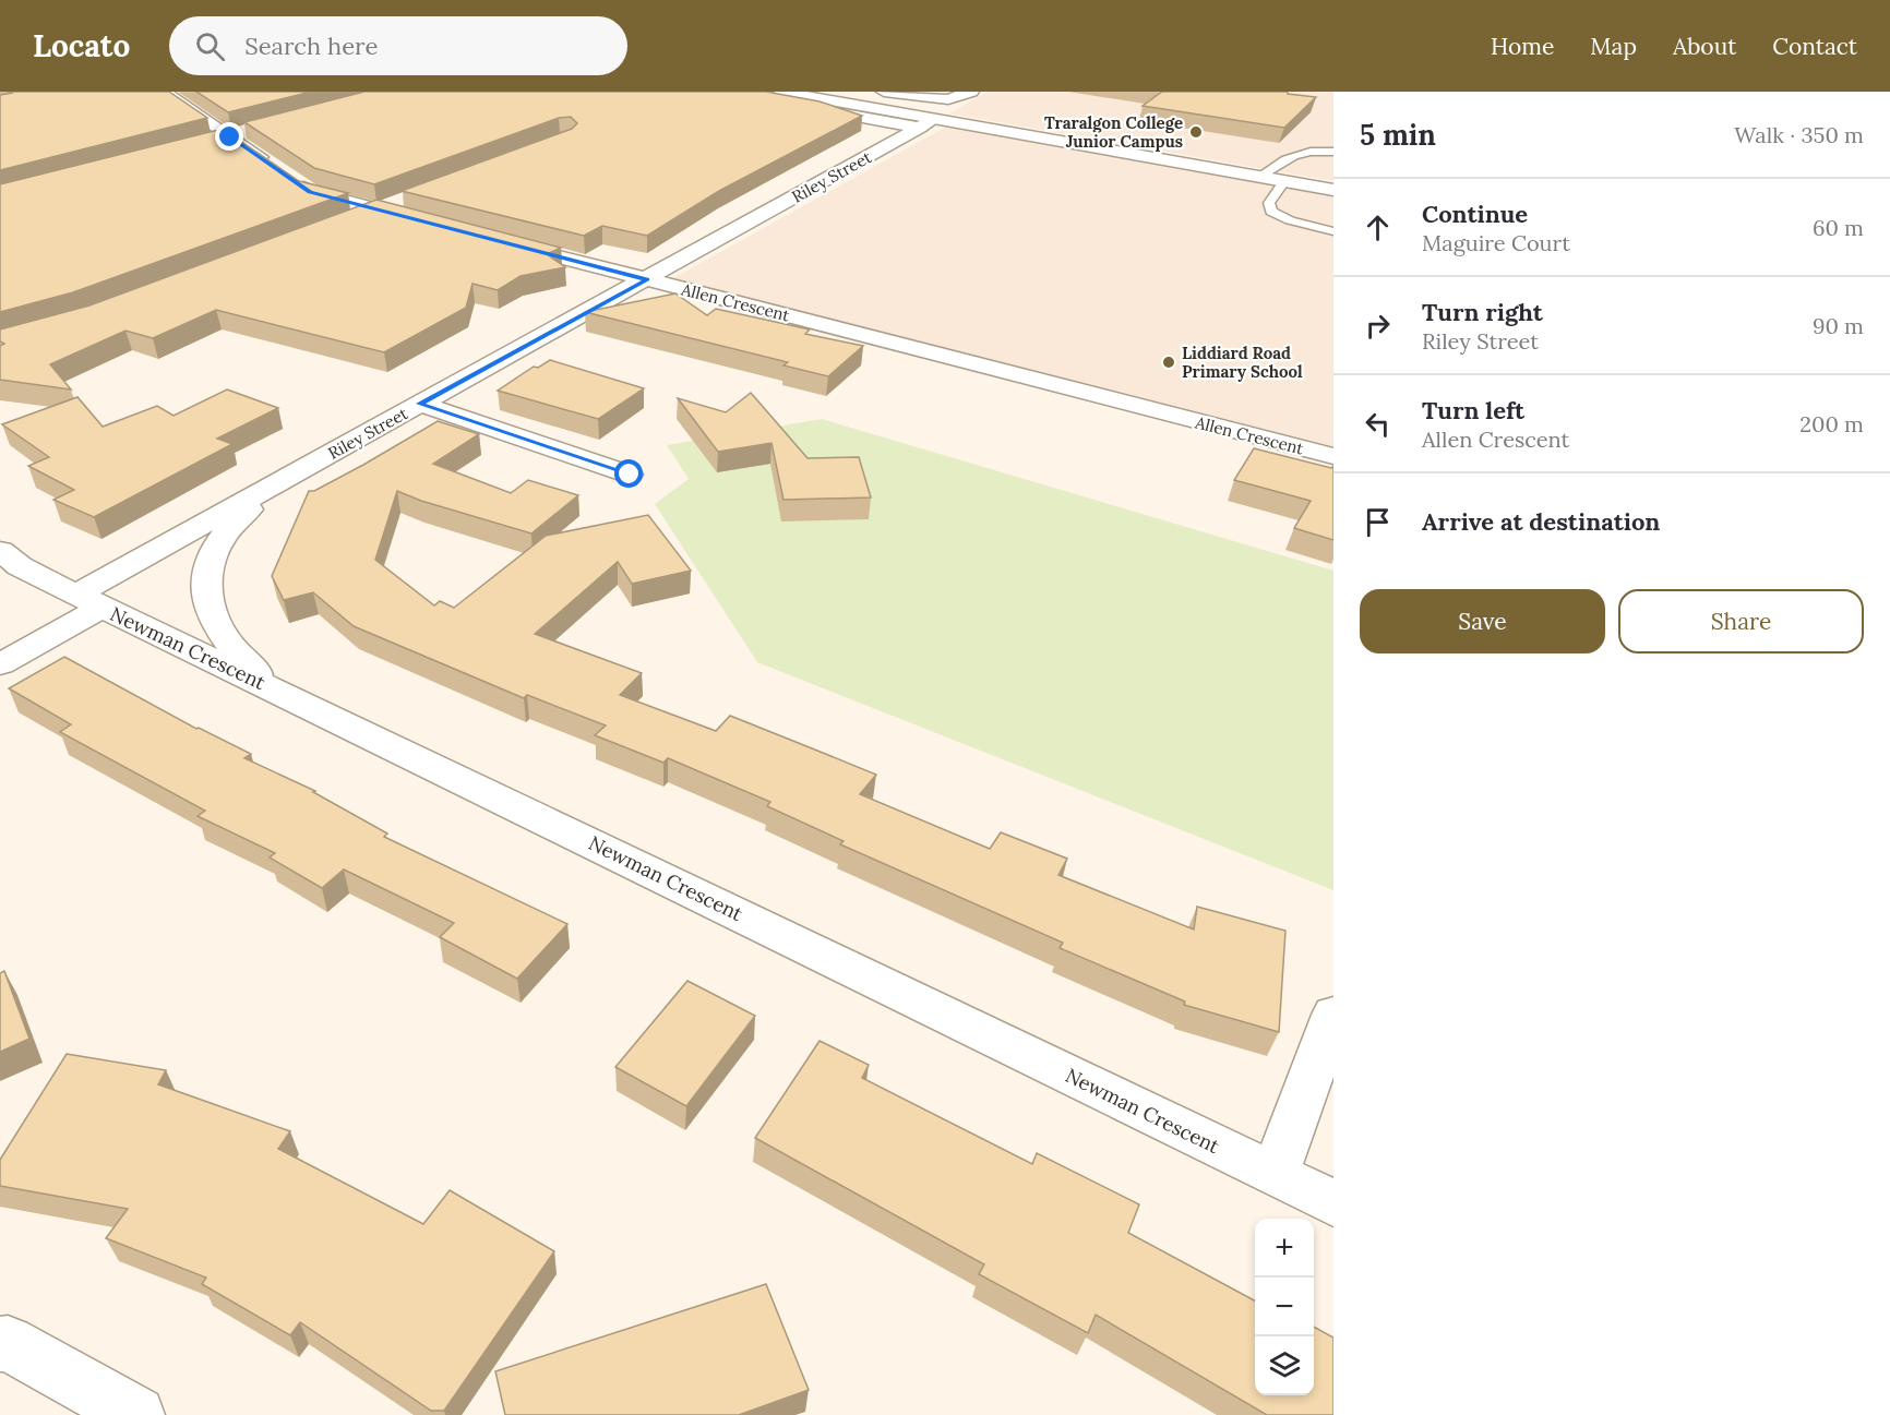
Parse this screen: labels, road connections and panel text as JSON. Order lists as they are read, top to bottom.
{
  "streets": {
    "street": ["Riley Street", "Allen Crescent", "Newman Crescent"]
  },
  "crossings": [
    ["Riley Street", "Allen Crescent"],
    ["Riley Street", "Newman Crescent"]
  ],
  "places": ["Traralgon College Junior Campus", "Liddiard Road Primary School"],
  "page": {
    "header": "Locato",
    "search": "Search here",
    "nav": [
      "Home",
      "Map",
      "About",
      "Contact"
    ],
    "heading": ["5 min", "Walk · 350 m"],
    "list": [
      ["Continue", "Maguire Court", "60 m"],
      ["Turn right", "Riley Street", "90 m"],
      ["Turn left", "Allen Crescent", "200 m"],
      "Arrive at destination"
    ],
    "buttons": ["Save", "Share"],
    "map_buttons": ["+", "−"]
  }
}
